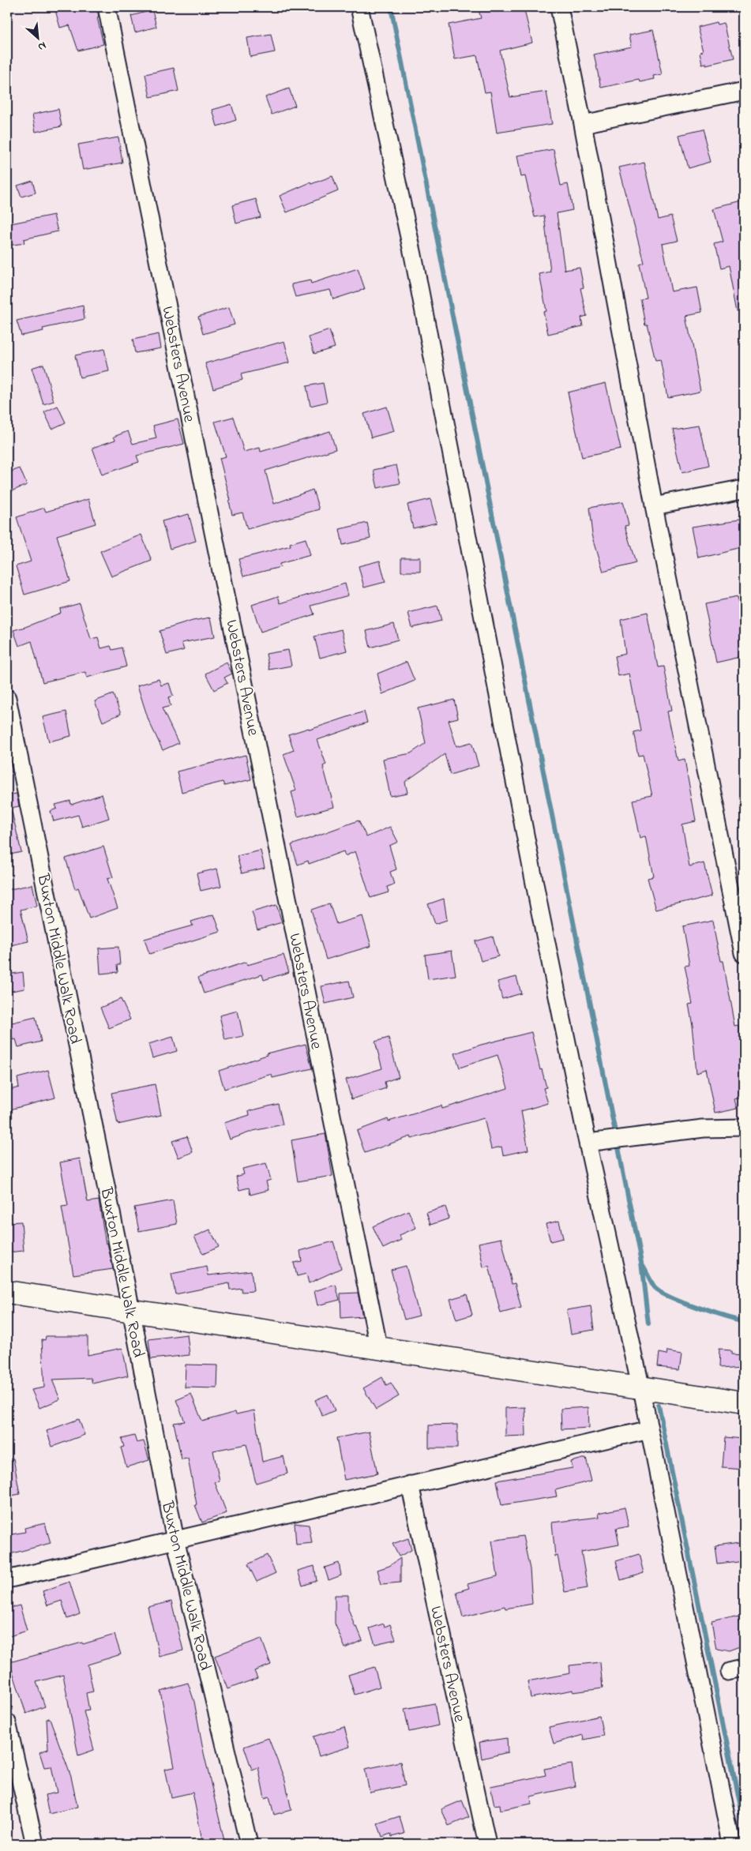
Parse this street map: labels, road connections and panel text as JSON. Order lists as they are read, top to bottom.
{
  "streets": {
    "street": ["Websters Avenue", "Buxton Middle Walk Road"]
  },
  "north": "bottom right"
}
